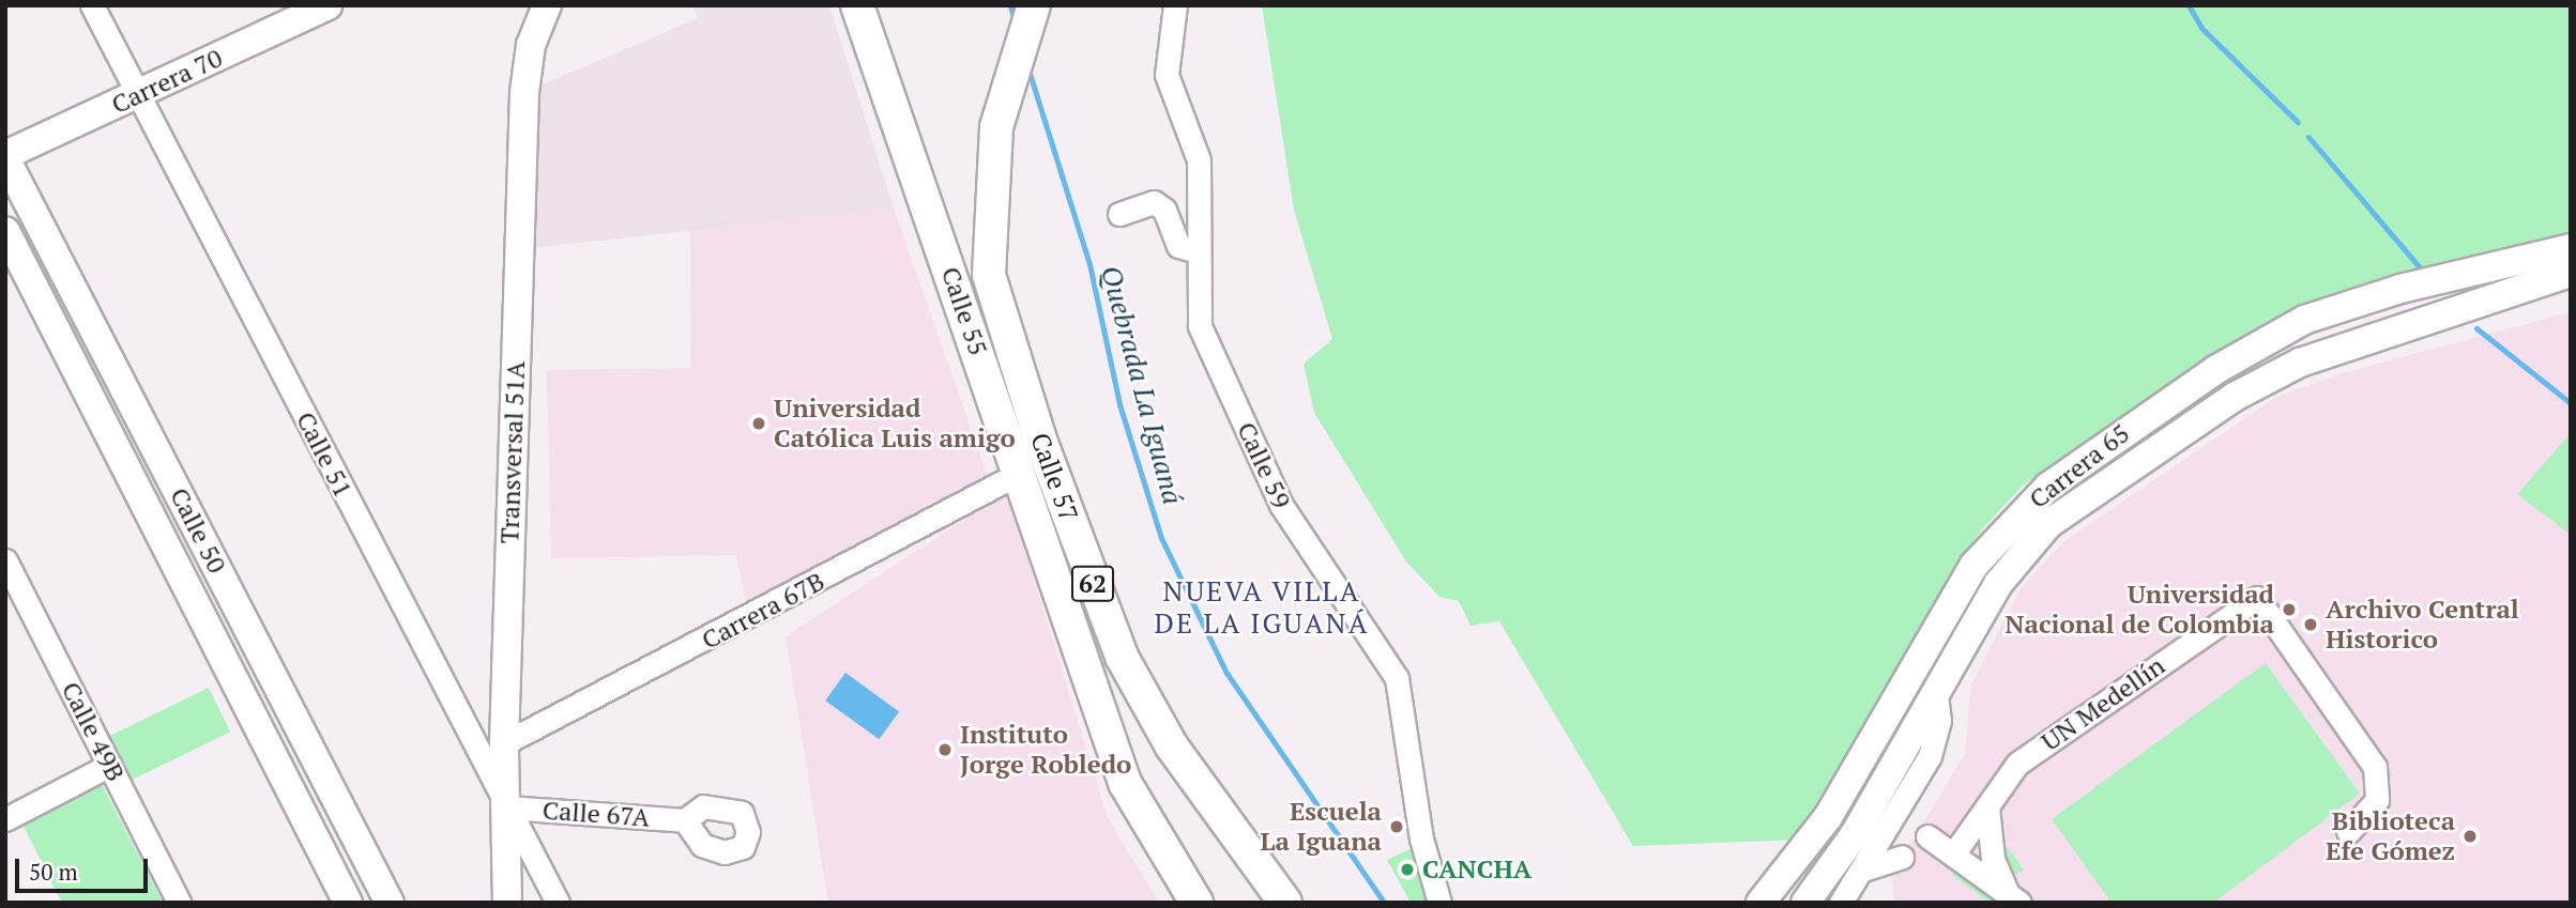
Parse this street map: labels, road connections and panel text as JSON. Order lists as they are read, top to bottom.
{
  "streets": {
    "highway": ["Calle 55", "Calle 57", "62"],
    "main road": [
      "Carrera 70",
      "Transversal 51A",
      "Carrera 65",
      "Calle 50"
    ],
    "street": [
      "Calle 51",
      "Calle 59",
      "Carrera 67B",
      "UN Medellín",
      "Calle 49B",
      "Calle 67A"
    ]
  },
  "crossings": [
    ["Carrera 70", "Calle 51"],
    ["Carrera 70", "Calle 50"],
    ["Calle 55", "Carrera 67B"],
    ["Transversal 51A", "Calle 51"],
    ["Transversal 51A", "Carrera 67B"],
    ["Transversal 51A", "Calle 67A"],
    ["Calle 51", "Calle 67A"]
  ],
  "districts": ["NUEVA VILLA DE LA IGUANÁ"],
  "water": ["Quebrada La Iguaná"],
  "places": [
    "Universidad Católica Luis amigo",
    "Universidad Nacional de Colombia",
    "Archivo Central Historico",
    "Instituto Jorge Robledo",
    "Escuela La Iguana",
    "Biblioteca Efe Gómez",
    "CANCHA"
  ],
  "scale_bar": "50 m"
}
